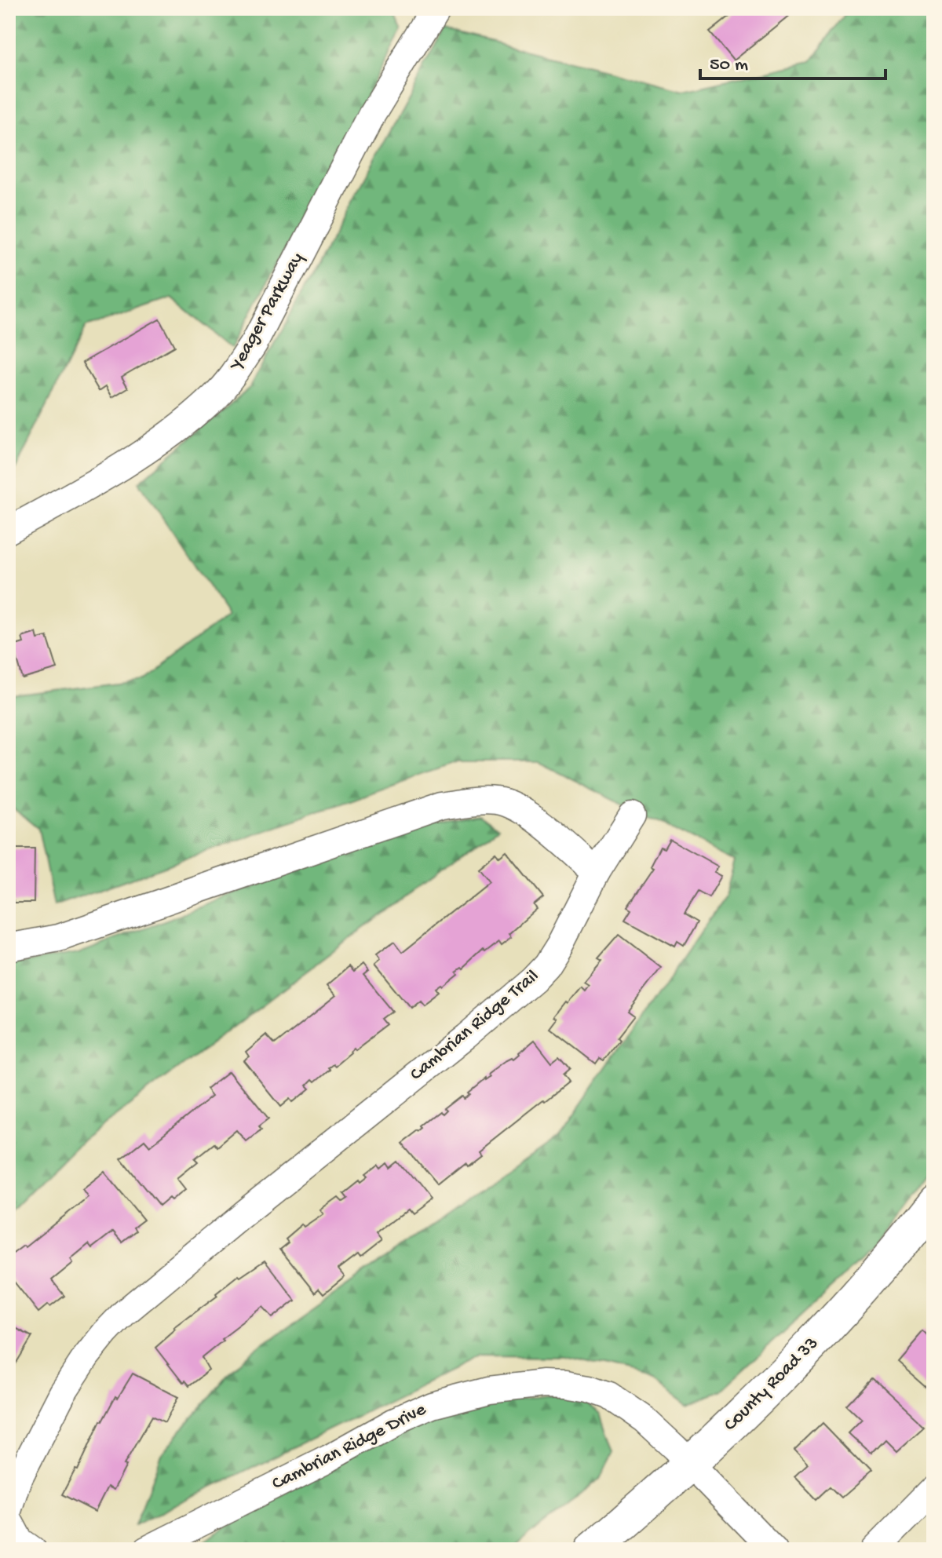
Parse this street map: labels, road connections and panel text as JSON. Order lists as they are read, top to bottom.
{
  "streets": {
    "street": [
      "Yeager Parkway",
      "Cambrian Ridge Trail",
      "County Road 33",
      "Cambrian Ridge Drive"
    ]
  },
  "crossings": [
    ["County Road 33", "Cambrian Ridge Drive"]
  ],
  "scale_bar": "50 m"
}
